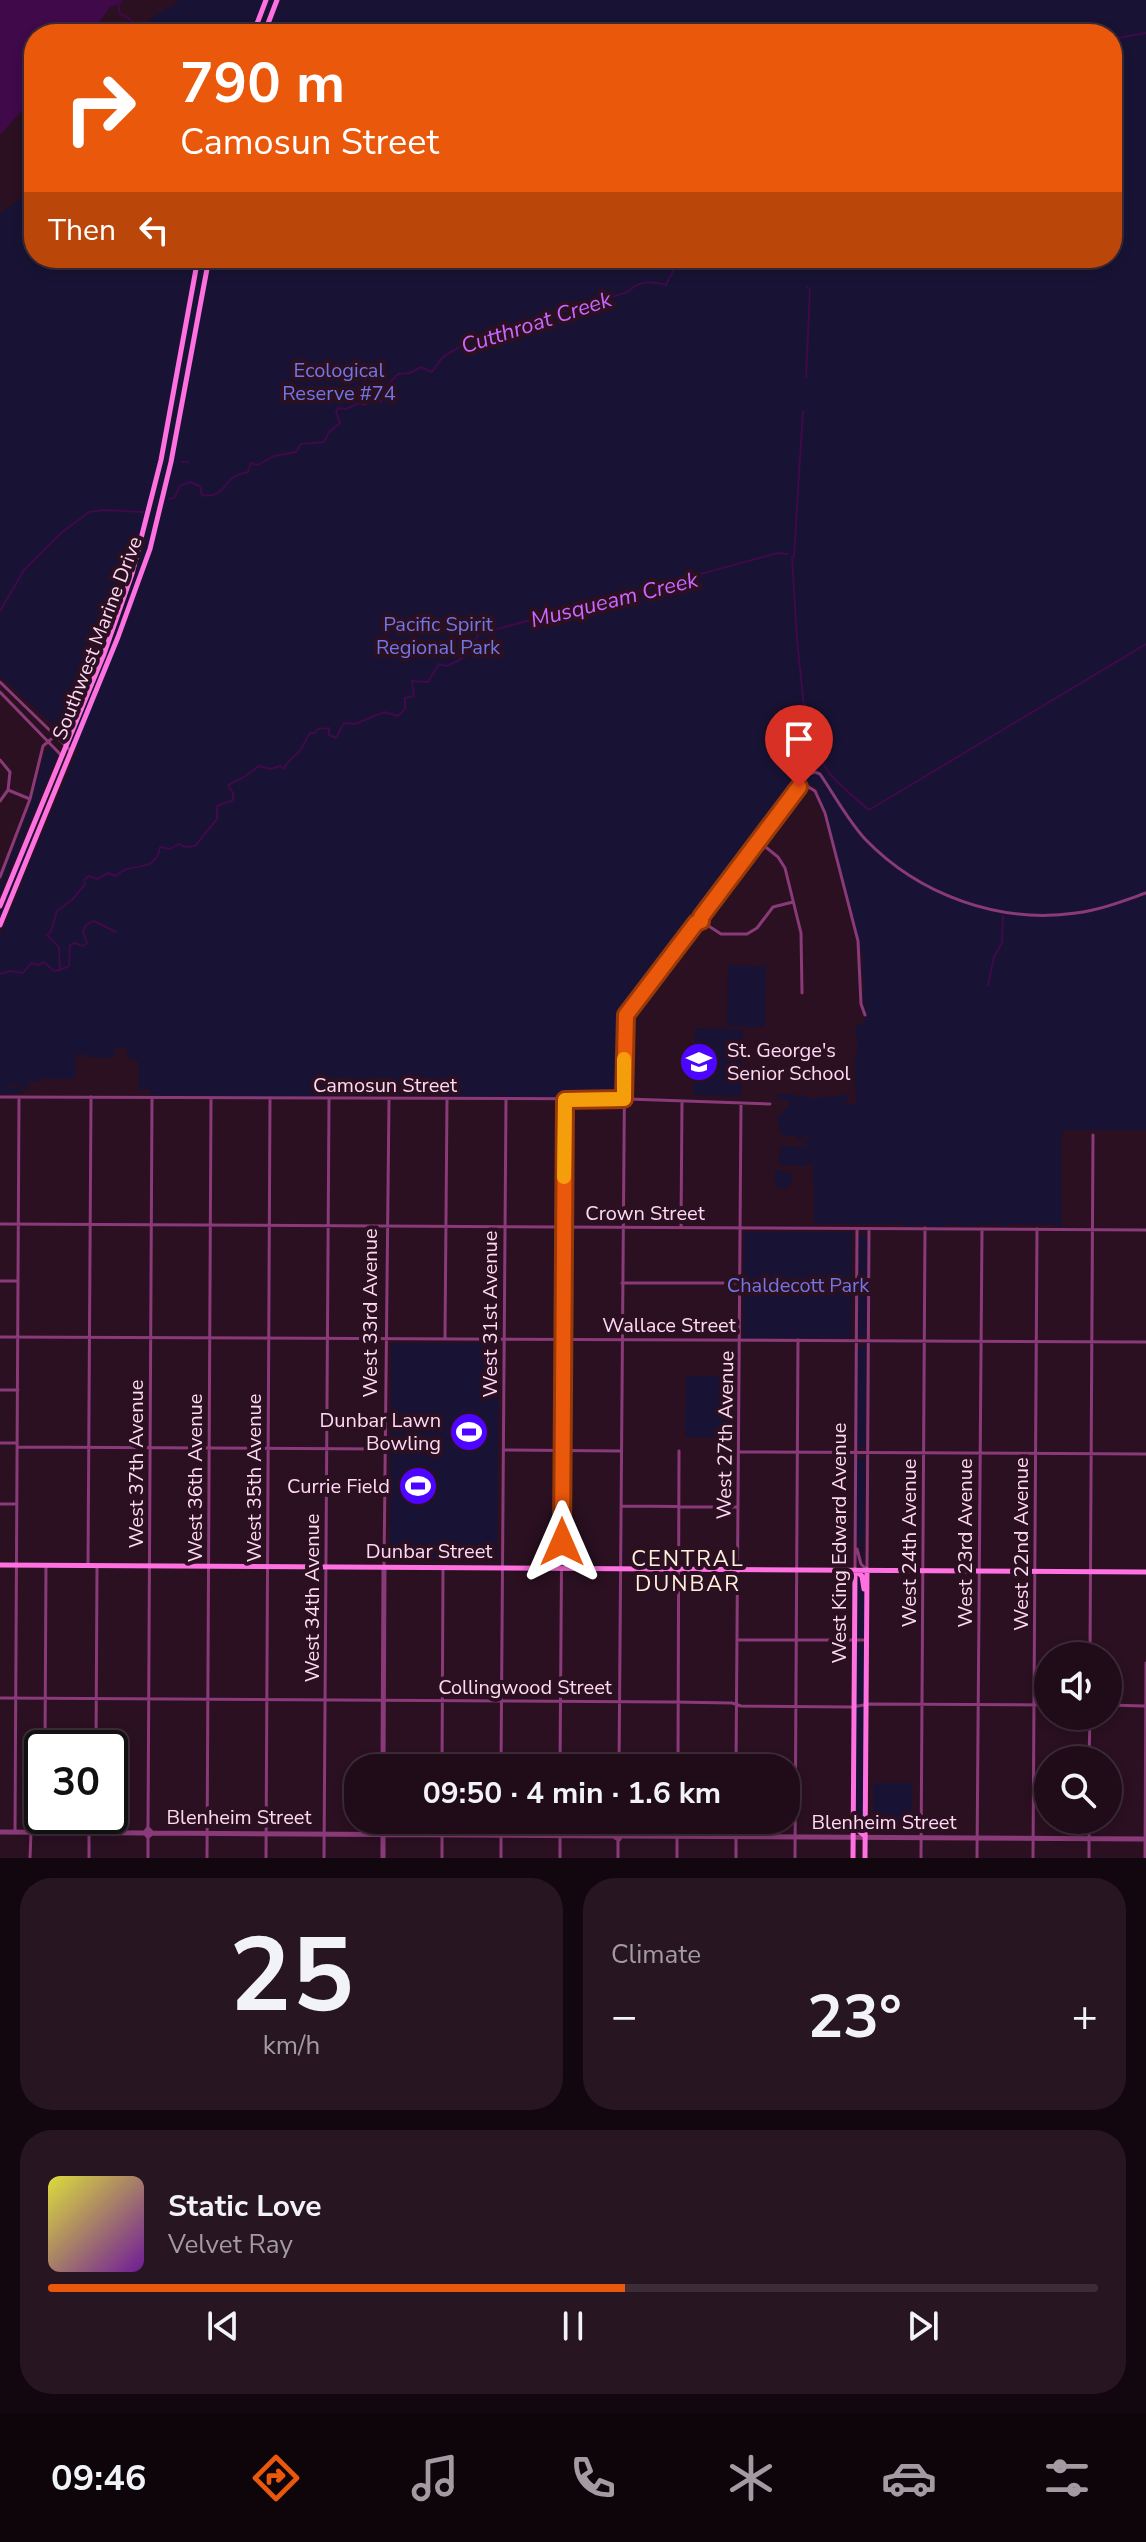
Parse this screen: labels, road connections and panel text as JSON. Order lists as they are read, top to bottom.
{
  "streets": {
    "main road": ["Southwest Marine Drive", "West King Edward Avenue", "Dunbar Street"],
    "street": [
      "Camosun Street",
      "Crown Street",
      "West 33rd Avenue",
      "West 31st Avenue",
      "Wallace Street",
      "West 27th Avenue",
      "West 37th Avenue",
      "West 36th Avenue",
      "West 35th Avenue",
      "West 24th Avenue",
      "West 23rd Avenue",
      "West 22nd Avenue",
      "West 34th Avenue",
      "Collingwood Street",
      "Blenheim Street"
    ]
  },
  "crossings": [
    ["Camosun Street", "West 33rd Avenue"],
    ["Camosun Street", "West 31st Avenue"],
    ["Camosun Street", "West 27th Avenue"],
    ["Camosun Street", "West 37th Avenue"],
    ["Camosun Street", "West 36th Avenue"],
    ["Camosun Street", "West 35th Avenue"],
    ["Camosun Street", "West 34th Avenue"],
    ["Crown Street", "West 33rd Avenue"],
    ["Crown Street", "West 31st Avenue"],
    ["Crown Street", "West 27th Avenue"],
    ["Crown Street", "West 37th Avenue"],
    ["Crown Street", "West 36th Avenue"],
    ["Crown Street", "West 35th Avenue"],
    ["Crown Street", "West King Edward Avenue"],
    ["Crown Street", "West 24th Avenue"],
    ["Crown Street", "West 23rd Avenue"],
    ["Crown Street", "West 22nd Avenue"],
    ["Crown Street", "West 34th Avenue"],
    ["West 33rd Avenue", "Wallace Street"],
    ["West 33rd Avenue", "Dunbar Street"],
    ["West 33rd Avenue", "Collingwood Street"],
    ["West 31st Avenue", "Wallace Street"],
    ["West 31st Avenue", "Dunbar Street"],
    ["West 31st Avenue", "Collingwood Street"],
    ["Wallace Street", "West 27th Avenue"],
    ["Wallace Street", "West 37th Avenue"],
    ["Wallace Street", "West 36th Avenue"],
    ["Wallace Street", "West 35th Avenue"],
    ["Wallace Street", "West King Edward Avenue"],
    ["Wallace Street", "West 24th Avenue"],
    ["Wallace Street", "West 23rd Avenue"],
    ["Wallace Street", "West 22nd Avenue"],
    ["Wallace Street", "West 34th Avenue"],
    ["West 27th Avenue", "Dunbar Street"],
    ["West 27th Avenue", "Collingwood Street"],
    ["West 37th Avenue", "Dunbar Street"],
    ["West 37th Avenue", "Collingwood Street"],
    ["West 37th Avenue", "Blenheim Street"],
    ["West 36th Avenue", "Dunbar Street"],
    ["West 36th Avenue", "Collingwood Street"],
    ["West 36th Avenue", "Blenheim Street"],
    ["West 35th Avenue", "Dunbar Street"],
    ["West 35th Avenue", "Collingwood Street"],
    ["West 35th Avenue", "Blenheim Street"],
    ["West King Edward Avenue", "Dunbar Street"],
    ["West King Edward Avenue", "Collingwood Street"],
    ["West King Edward Avenue", "Blenheim Street"],
    ["West 24th Avenue", "Dunbar Street"],
    ["West 24th Avenue", "Collingwood Street"],
    ["West 24th Avenue", "Blenheim Street"],
    ["West 23rd Avenue", "Dunbar Street"],
    ["West 23rd Avenue", "Collingwood Street"],
    ["West 23rd Avenue", "Blenheim Street"],
    ["West 22nd Avenue", "Dunbar Street"],
    ["West 22nd Avenue", "Collingwood Street"],
    ["West 22nd Avenue", "Blenheim Street"],
    ["Dunbar Street", "West 34th Avenue"],
    ["West 34th Avenue", "Collingwood Street"],
    ["West 34th Avenue", "Blenheim Street"]
  ],
  "districts": ["CENTRAL DUNBAR"],
  "water": ["Cutthroat Creek", "Musqueam Creek"],
  "parks": ["Ecological Reserve #74", "Pacific Spirit Regional Park", "Chaldecott Park"],
  "places": {
    "school or university": ["St. George's Senior School"],
    "sports": ["Dunbar Lawn Bowling", "Currie Field"]
  },
  "page": {
    "turn": ["790 m", "Camosun Street"],
    "then": "Then",
    "limit": "30",
    "trip": "09:50 · 4 min · 1.6 km",
    "tile": [
      ["25", "km/h"],
      "Climate"
    ],
    "heat": ["−", "23°", "+"],
    "song": ["Static Love", "Velvet Ray"],
    "tabs": "09:46"
  }
}
